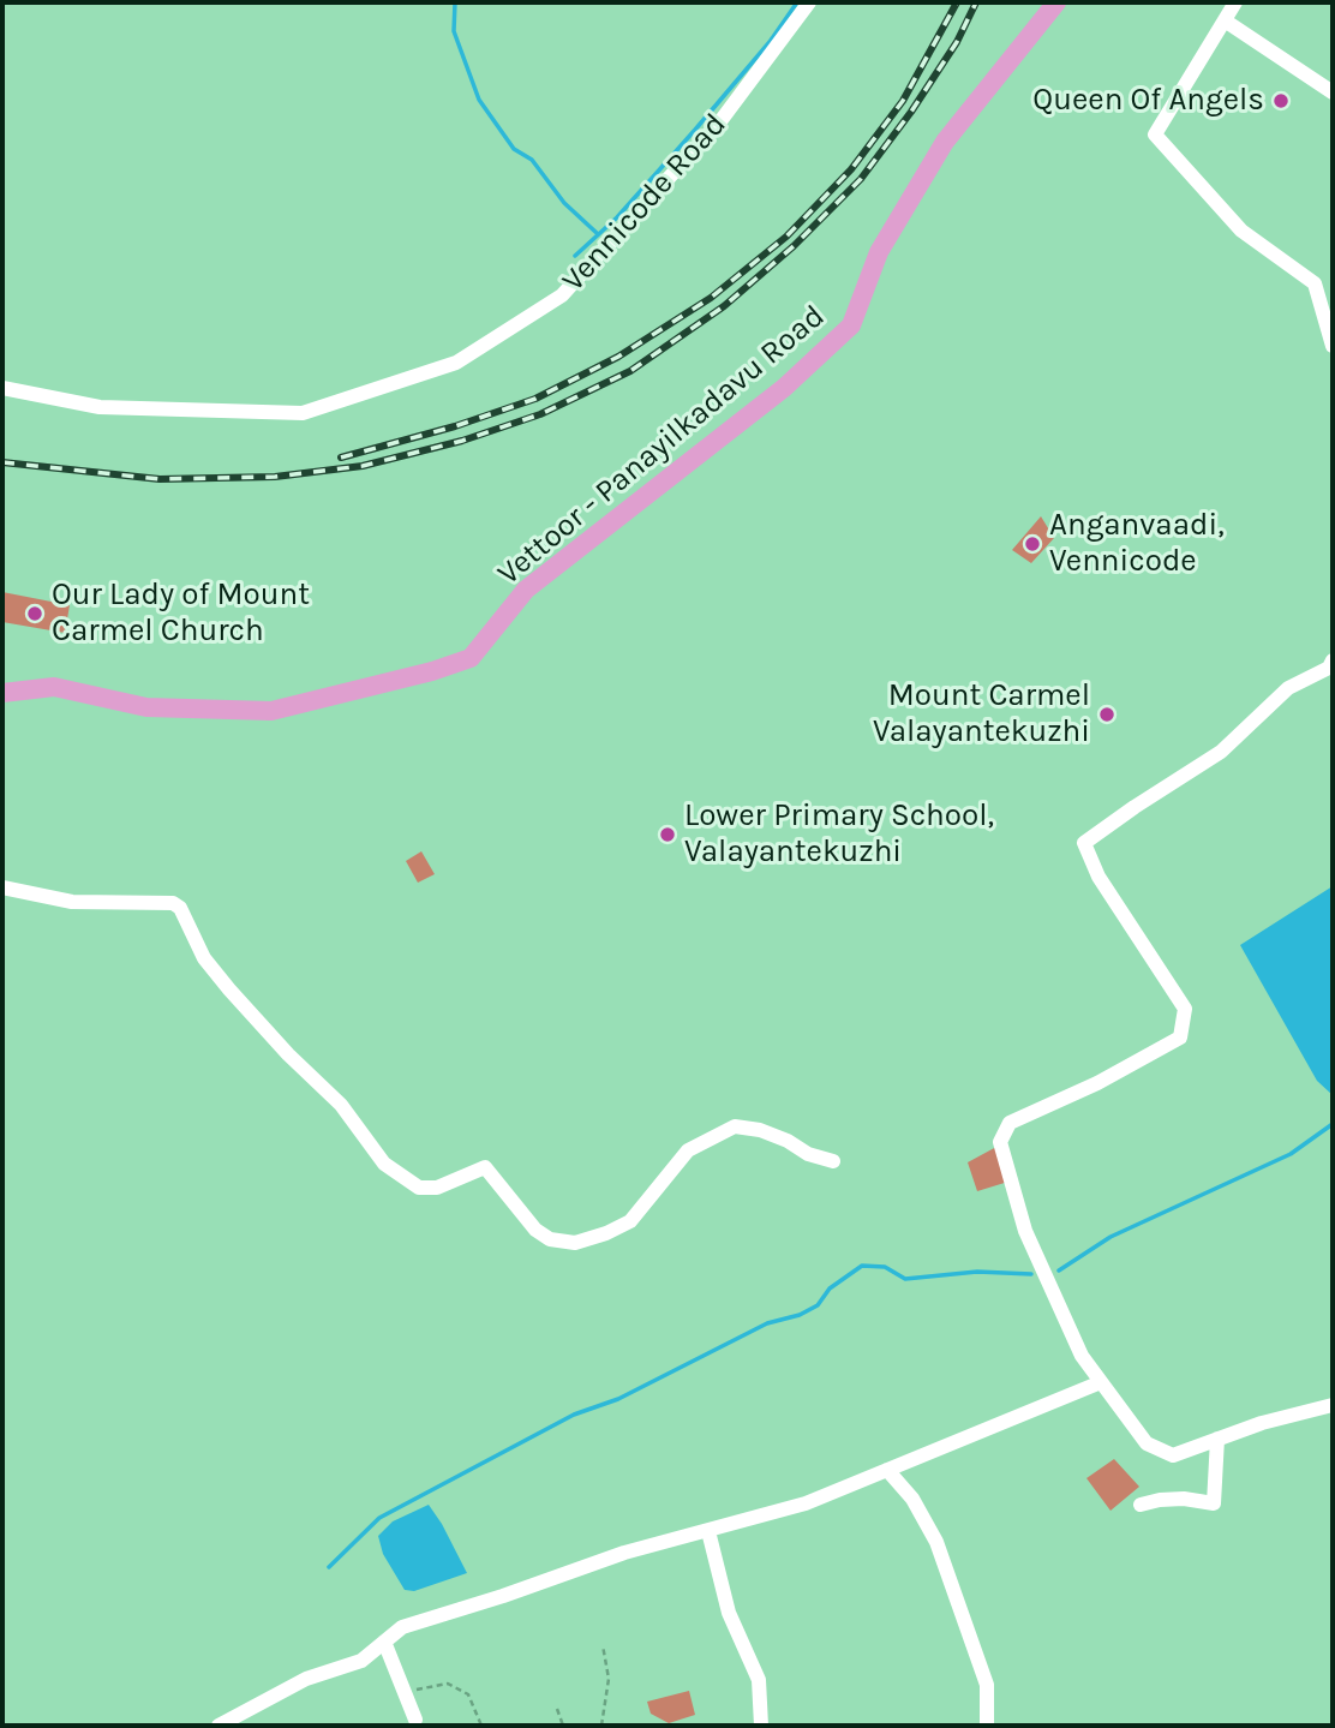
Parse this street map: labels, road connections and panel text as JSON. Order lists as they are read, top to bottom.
{
  "streets": {
    "main road": ["Vettoor - Panayilkadavu Road"],
    "street": ["Vennicode Road"]
  },
  "places": [
    "Queen Of Angels",
    "Anganvaadi, Vennicode",
    "Our Lady of Mount Carmel Church",
    "Mount Carmel Valayantekuzhi",
    "Lower Primary School, Valayantekuzhi"
  ]
}
